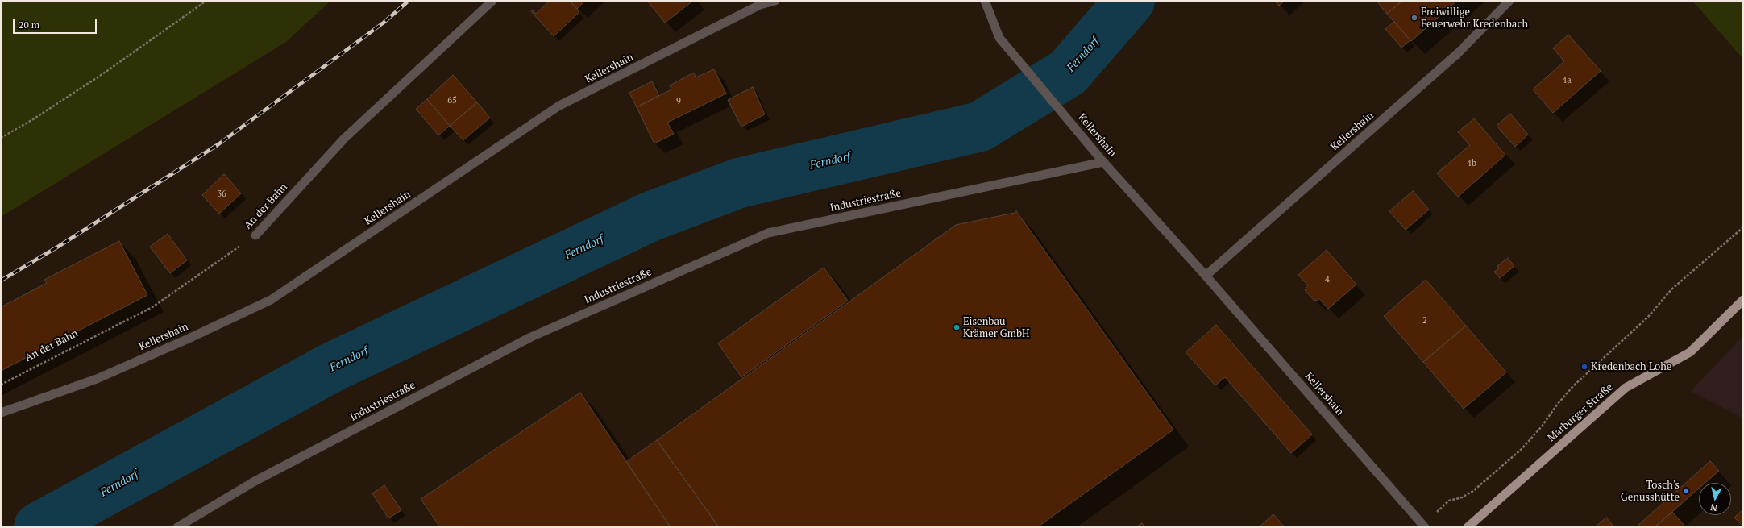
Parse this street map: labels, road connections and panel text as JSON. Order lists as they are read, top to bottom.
{
  "streets": {
    "main road": ["Marburger Straße"],
    "street": ["Kellershain", "Industriestraße", "An der Bahn"]
  },
  "crossings": [
    ["Kellershain", "Industriestraße"]
  ],
  "water": ["Ferndorf"],
  "places": [
    "Freiwillige Feuerwehr Kredenbach",
    "Eisenbau Krämer GmbH",
    "Kredenbach Lohe",
    "Tosch's Genusshütte"
  ],
  "house_numbers": [
    "4a",
    "65",
    "9",
    "4b",
    "36",
    "4",
    "2"
  ],
  "scale_bar": "20 m",
  "north": "bottom"
}
